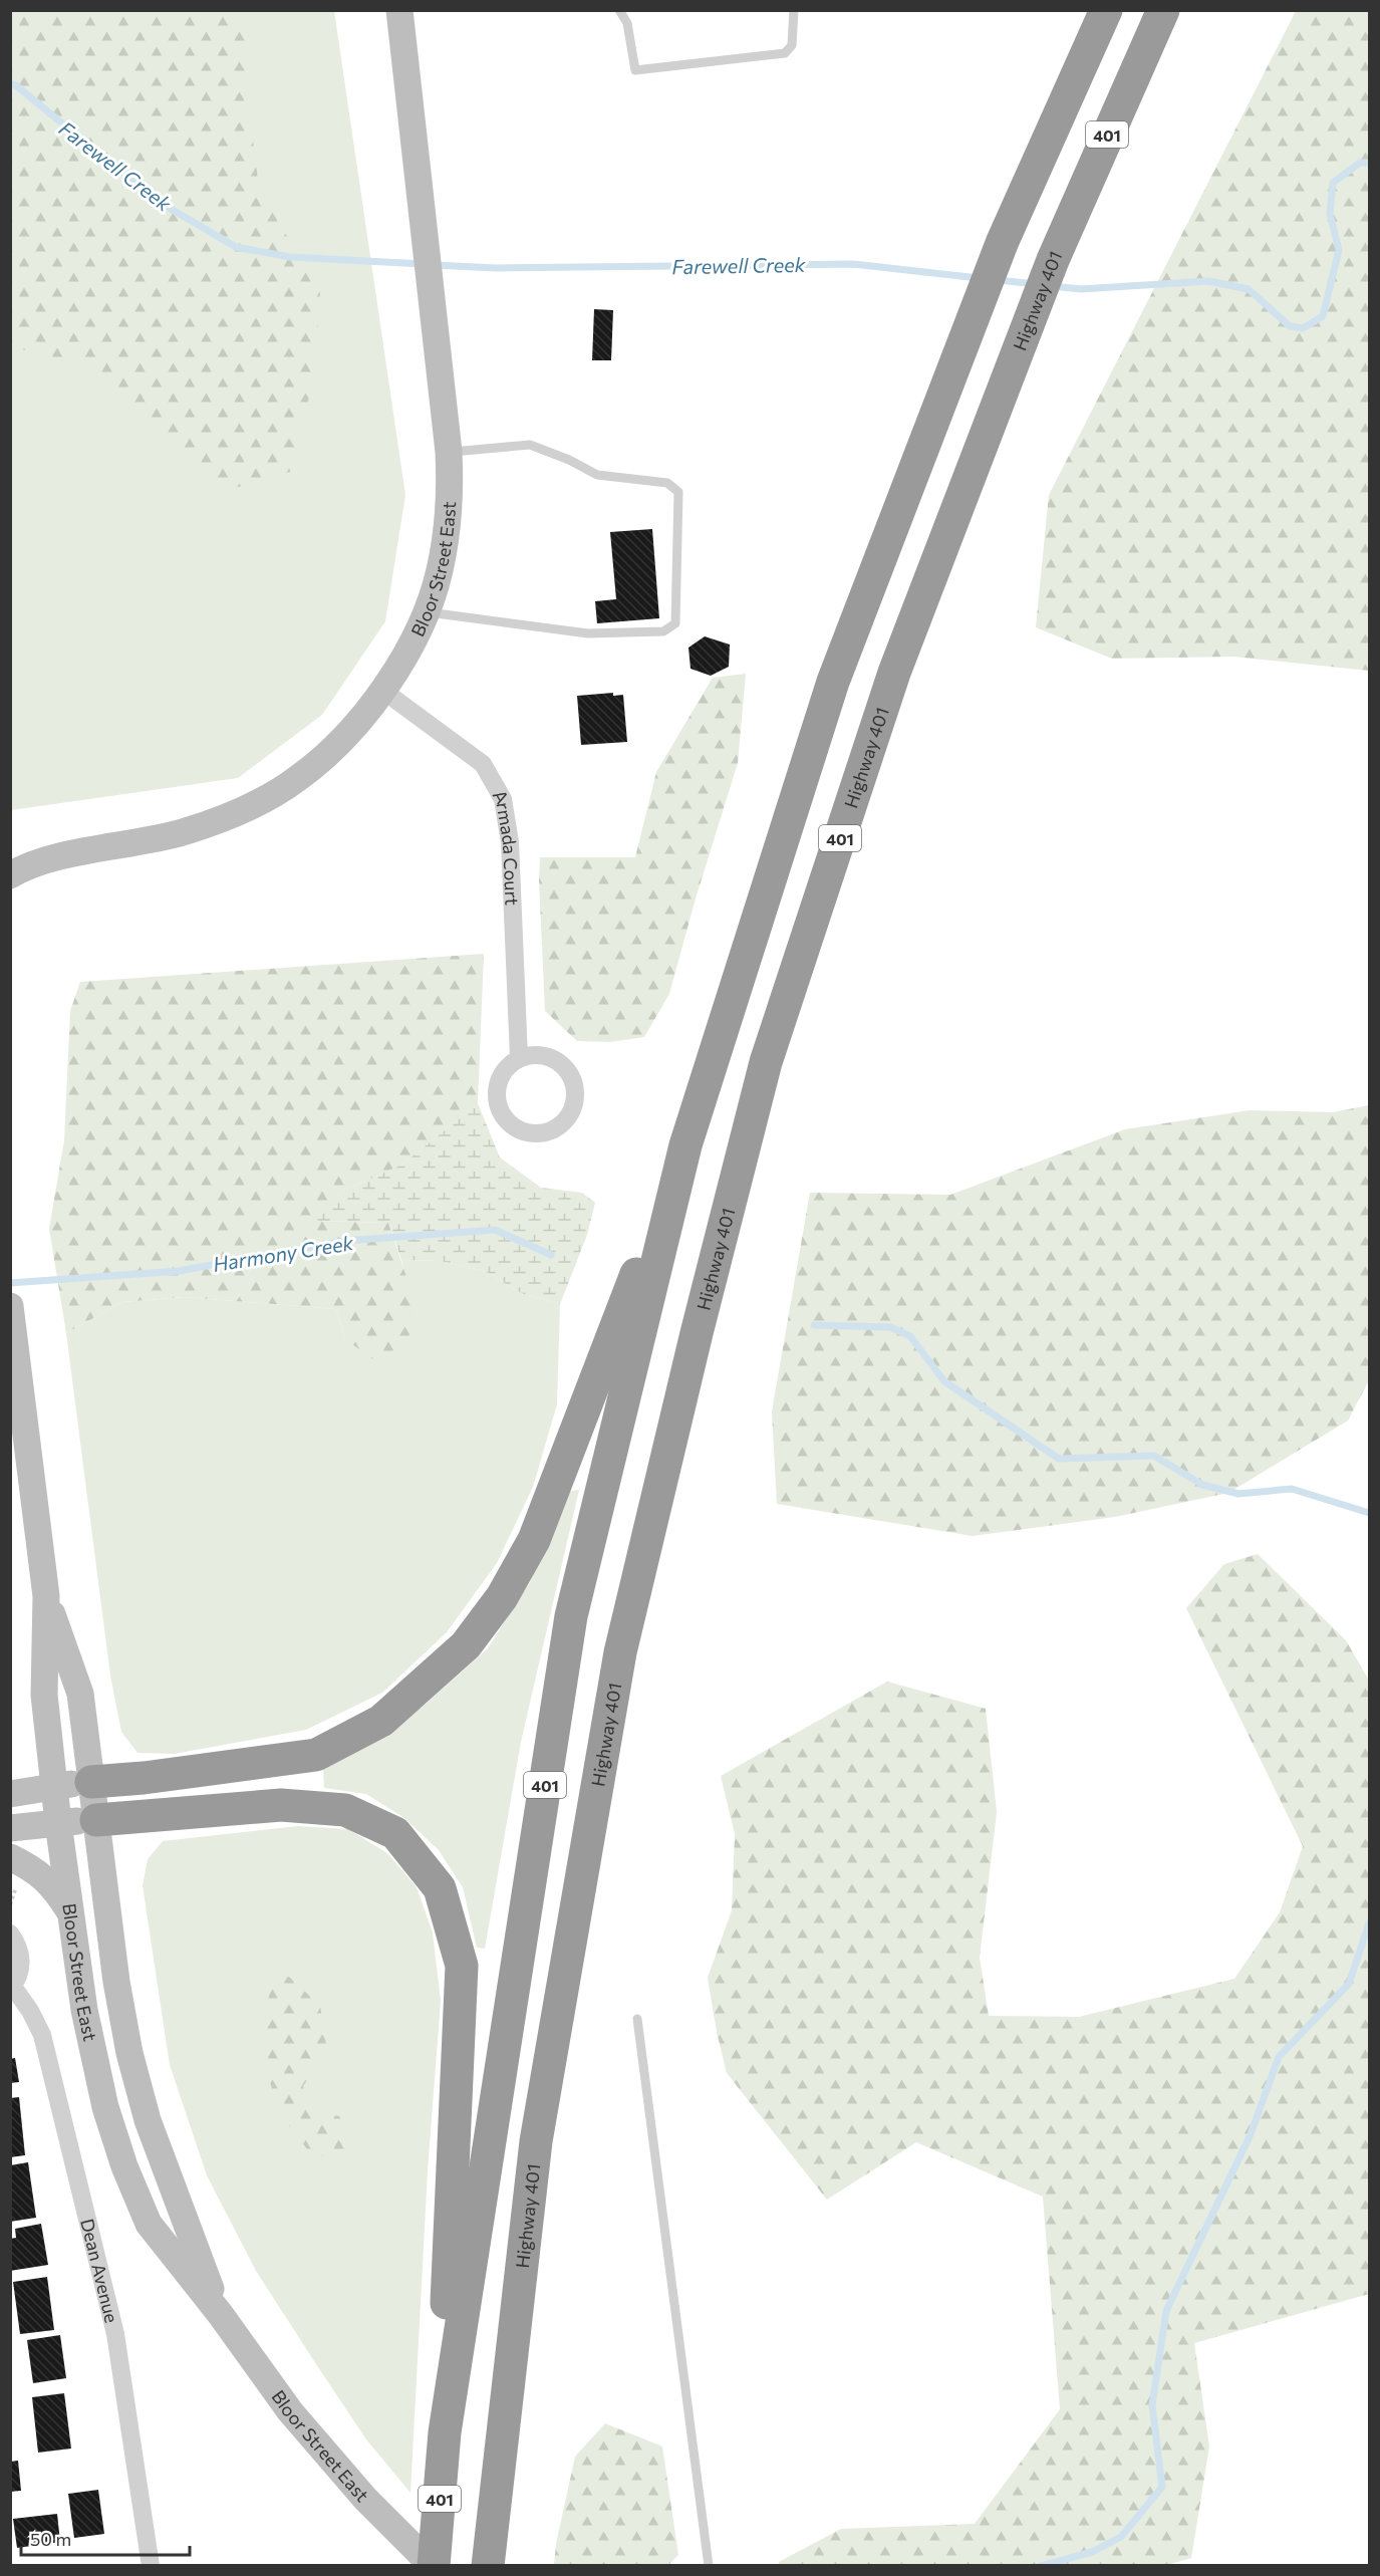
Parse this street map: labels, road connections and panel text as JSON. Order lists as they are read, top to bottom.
{
  "streets": {
    "highway": ["401", "Highway 401"],
    "main road": ["Bloor Street East"],
    "street": ["Armada Court", "Dean Avenue"]
  },
  "crossings": [
    ["401", "Bloor Street East"],
    ["Bloor Street East", "Armada Court"]
  ],
  "water": ["Farewell Creek", "Harmony Creek"],
  "scale_bar": "50 m"
}
